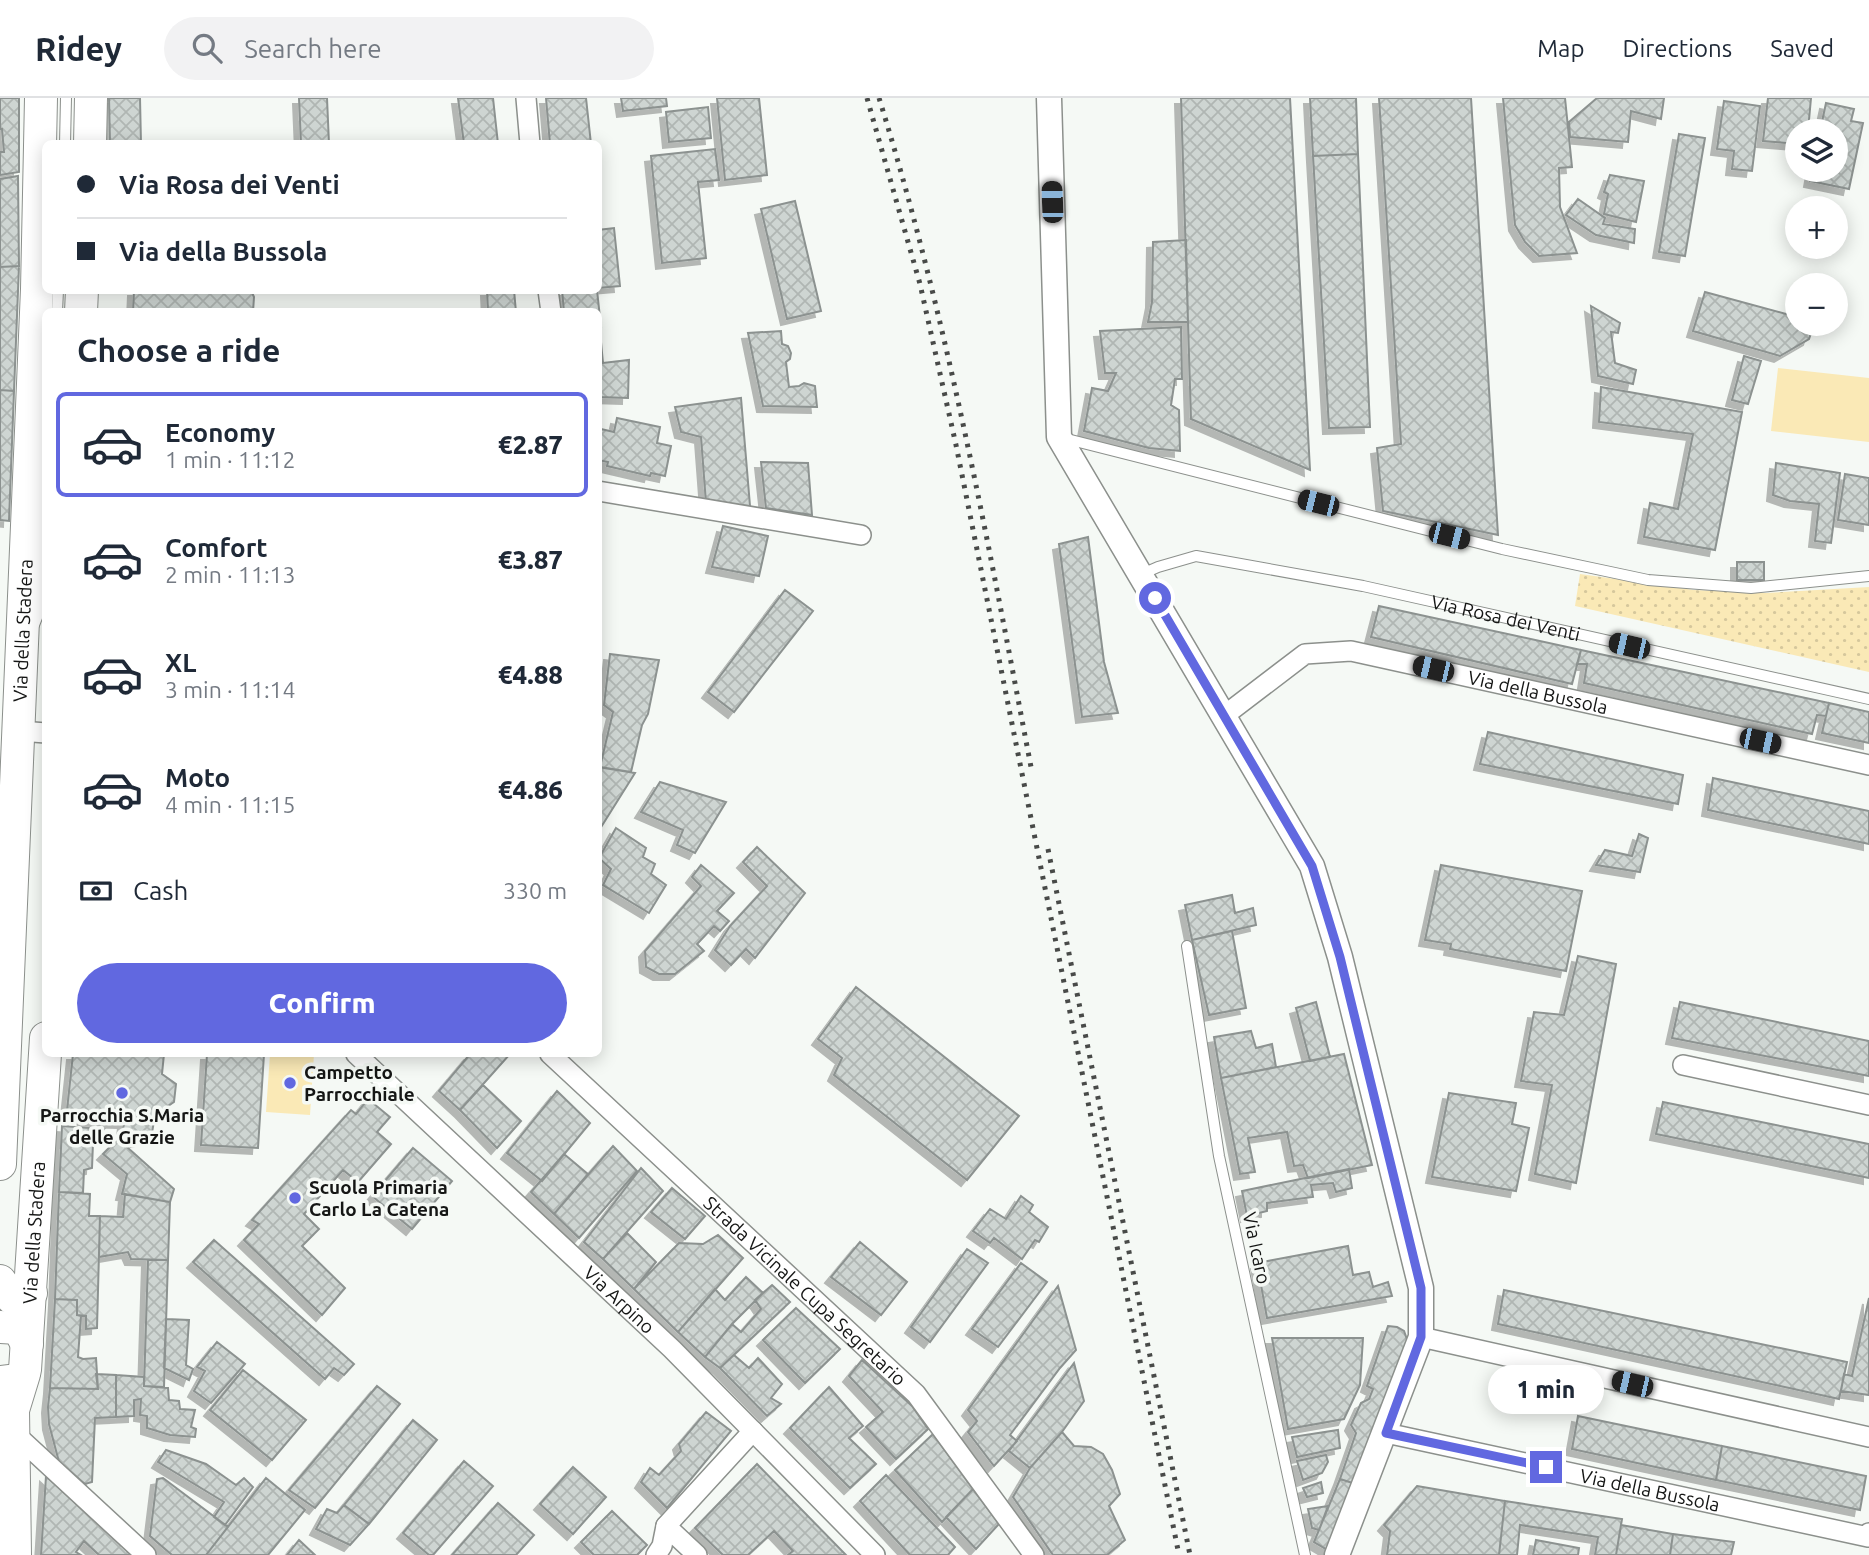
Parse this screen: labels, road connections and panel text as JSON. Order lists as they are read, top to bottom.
{
  "streets": {
    "main road": ["Via della Stadera"],
    "street": ["Via della Bussola", "Strada Vicinale Cupa Segretario", "Via Arpino"],
    "lane": ["Via Rosa dei Venti", "Via Icaro"]
  },
  "places": ["Campetto Parrocchiale", "Parrocchia S.Maria delle Grazie", "Scuola Primaria Carlo La Catena"],
  "page": {
    "header": "Ridey",
    "search": "Search here",
    "nav": ["Map", "Directions", "Saved"],
    "map_buttons": ["+", "−"],
    "banner": ["Via Rosa dei Venti", "Via della Bussola"],
    "heading": "Choose a ride",
    "list": [
      {
        "name": "Economy",
        "note": "1 min · 11:12",
        "value": "€2.87"
      },
      {
        "name": "Comfort",
        "note": "2 min · 11:13",
        "value": "€3.87"
      },
      {
        "name": "XL",
        "note": "3 min · 11:14",
        "value": "€4.88"
      },
      {
        "name": "Moto",
        "note": "4 min · 11:15",
        "value": "€4.86"
      }
    ],
    "pay": ["Cash", "330 m"],
    "buttons": "Confirm",
    "bubble": "1 min"
  }
}
